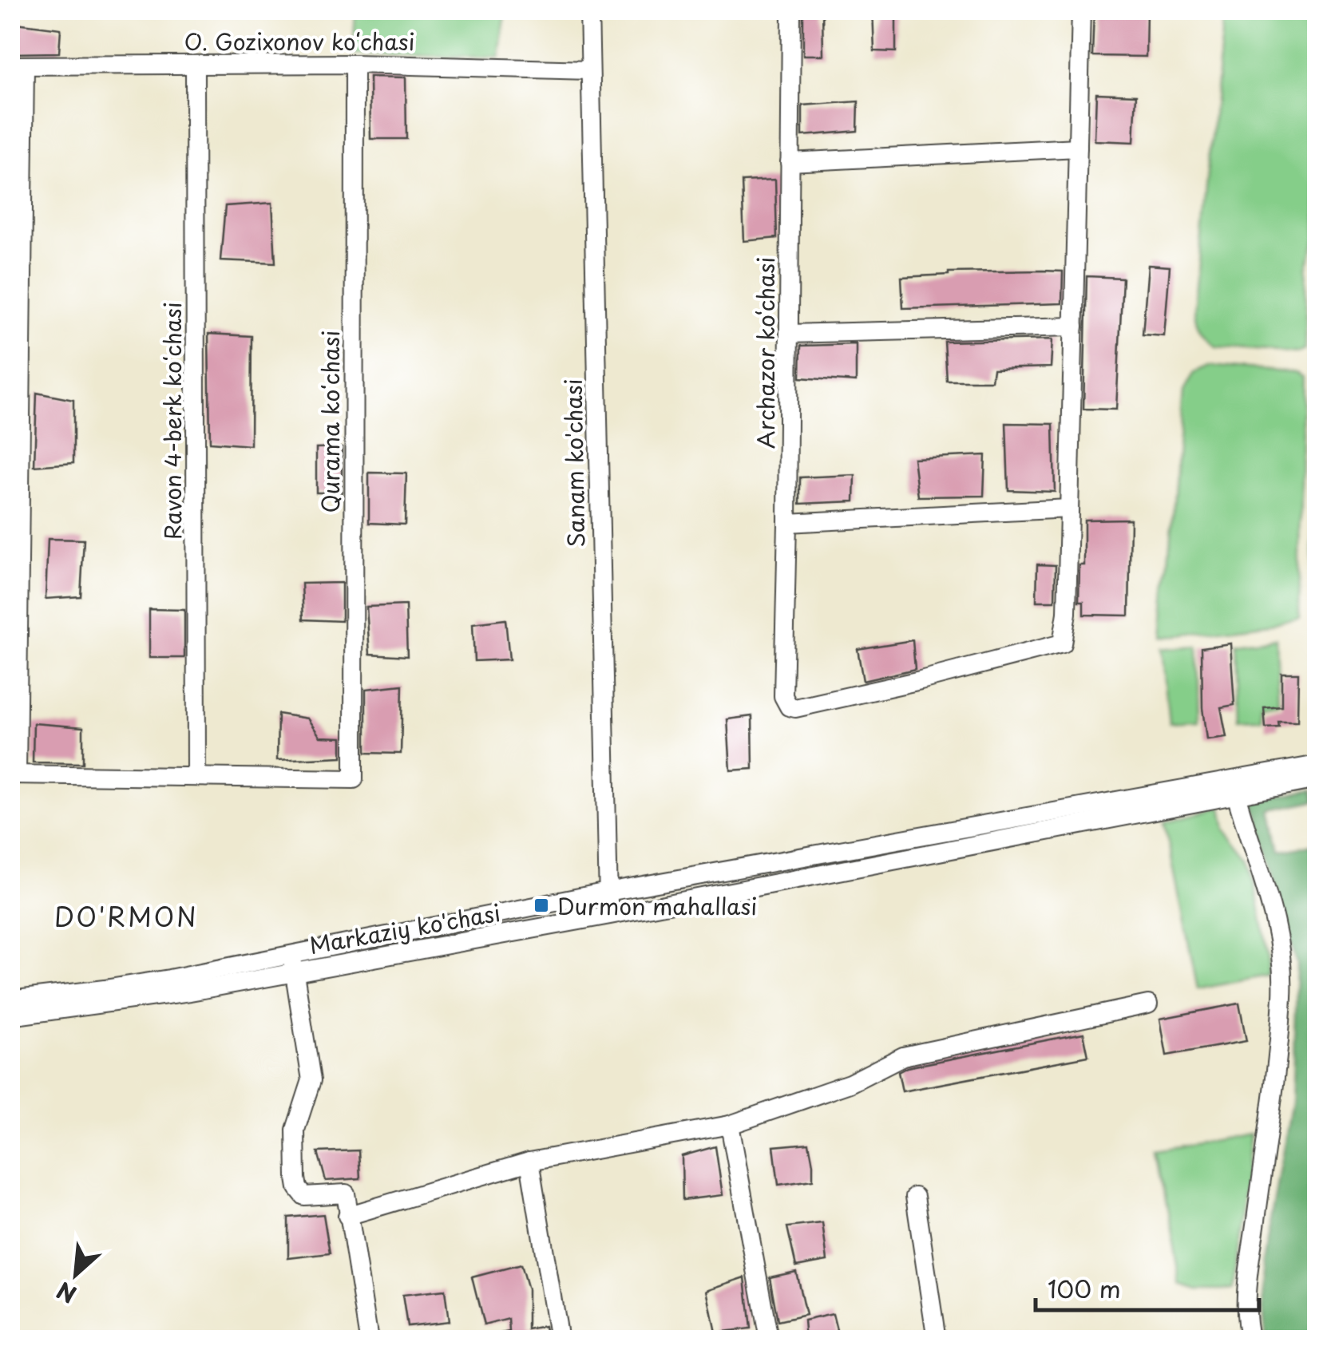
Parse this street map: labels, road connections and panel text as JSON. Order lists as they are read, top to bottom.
{
  "streets": {
    "street": [
      "O. Gozixonov koʻchasi",
      "Archazor ko‘chasi",
      "Ravon 4-berk koʻchasi",
      "Qurama koʻchasi",
      "Sanam ko'chasi",
      "Markaziy ko'chasi"
    ]
  },
  "crossings": [
    ["O. Gozixonov koʻchasi", "Ravon 4-berk koʻchasi"],
    ["O. Gozixonov koʻchasi", "Qurama koʻchasi"],
    ["O. Gozixonov koʻchasi", "Sanam ko'chasi"],
    ["Ravon 4-berk koʻchasi", "Qurama koʻchasi"],
    ["Sanam ko'chasi", "Markaziy ko'chasi"]
  ],
  "districts": ["DO'RMON"],
  "places": {
    "transit": ["Durmon mahallasi"]
  },
  "scale_bar": "100 m",
  "north": "bottom left"
}
